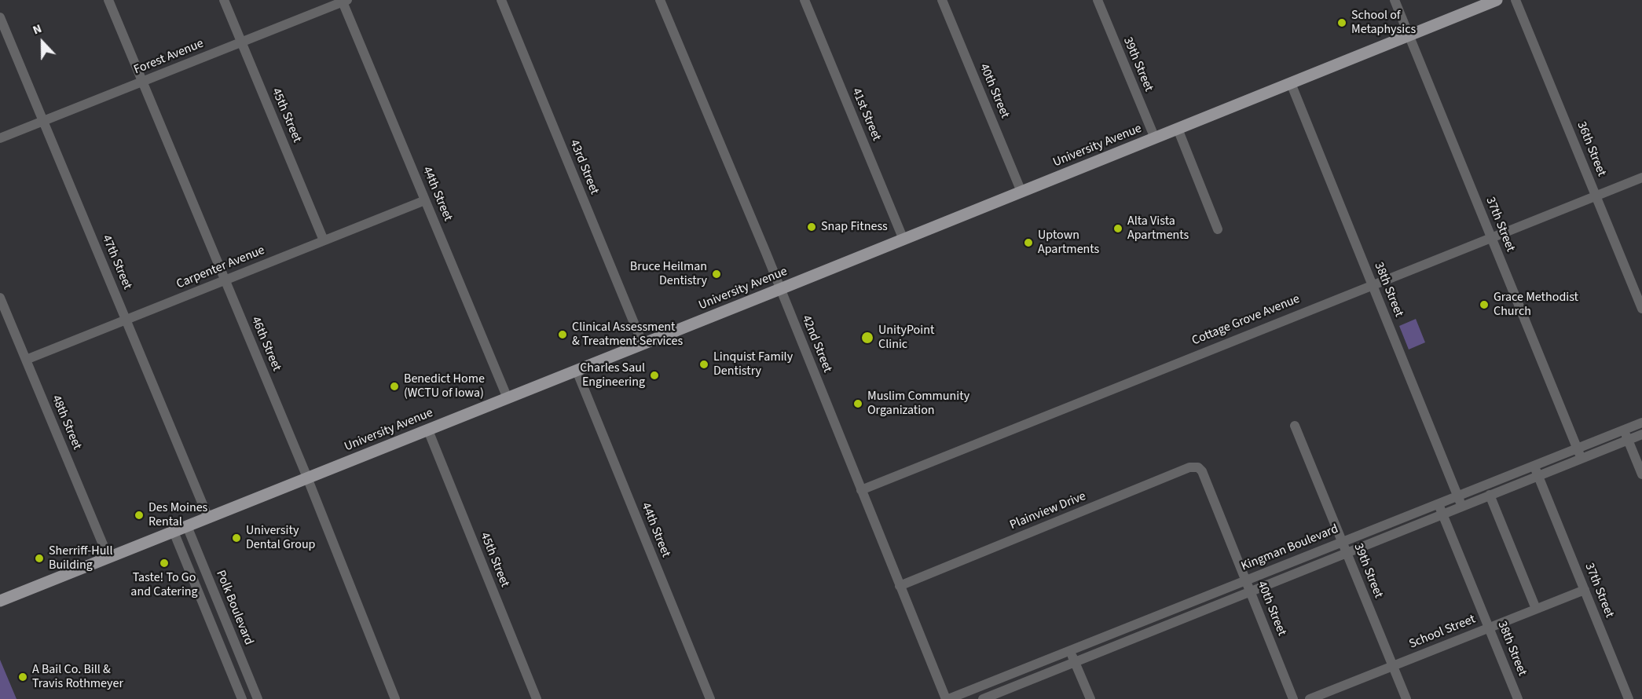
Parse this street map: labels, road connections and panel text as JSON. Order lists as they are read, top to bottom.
{
  "streets": {
    "main road": ["University Avenue"],
    "street": [
      "Forest Avenue",
      "39th Street",
      "40th Street",
      "41st Street",
      "45th Street",
      "36th Street",
      "43rd Street",
      "44th Street",
      "37th Street",
      "47th Street",
      "Carpenter Avenue",
      "38th Street",
      "Cottage Grove Avenue",
      "46th Street",
      "42nd Street",
      "48th Street",
      "Plainview Drive",
      "Kingman Boulevard",
      "Polk Boulevard",
      "School Street"
    ]
  },
  "crossings": [
    ["Forest Avenue", "45th Street"],
    ["Forest Avenue", "44th Street"],
    ["Forest Avenue", "47th Street"],
    ["Forest Avenue", "46th Street"],
    ["39th Street", "University Avenue"],
    ["39th Street", "Kingman Boulevard"],
    ["39th Street", "School Street"],
    ["40th Street", "University Avenue"],
    ["40th Street", "Plainview Drive"],
    ["40th Street", "Kingman Boulevard"],
    ["41st Street", "University Avenue"],
    ["45th Street", "University Avenue"],
    ["45th Street", "Carpenter Avenue"],
    ["University Avenue", "43rd Street"],
    ["University Avenue", "44th Street"],
    ["University Avenue", "37th Street"],
    ["University Avenue", "47th Street"],
    ["University Avenue", "38th Street"],
    ["University Avenue", "46th Street"],
    ["University Avenue", "42nd Street"],
    ["University Avenue", "48th Street"],
    ["University Avenue", "Polk Boulevard"],
    ["36th Street", "Cottage Grove Avenue"],
    ["44th Street", "Carpenter Avenue"],
    ["37th Street", "Cottage Grove Avenue"],
    ["37th Street", "Kingman Boulevard"],
    ["37th Street", "School Street"],
    ["47th Street", "Carpenter Avenue"],
    ["Carpenter Avenue", "46th Street"],
    ["Carpenter Avenue", "48th Street"],
    ["38th Street", "Cottage Grove Avenue"],
    ["38th Street", "Kingman Boulevard"],
    ["38th Street", "School Street"],
    ["Cottage Grove Avenue", "42nd Street"],
    ["42nd Street", "Plainview Drive"],
    ["42nd Street", "Kingman Boulevard"]
  ],
  "places": [
    "School of Metaphysics",
    "Snap Fitness",
    "Alta Vista Apartments",
    "Uptown Apartments",
    "Bruce Heilman Dentistry",
    "Grace Methodist Church",
    "Clinical Assessment & Treatment Services",
    "UnityPoint Clinic",
    "Linquist Family Dentistry",
    "Charles Saul Engineering",
    "Benedict Home (WCTU of Iowa)",
    "Muslim Community Organization",
    "Des Moines Rental",
    "University Dental Group",
    "Sherriff-Hull Building",
    "Taste! To Go and Catering",
    "A Bail Co. Bill & Travis Rothmeyer"
  ],
  "north": "top"
}
